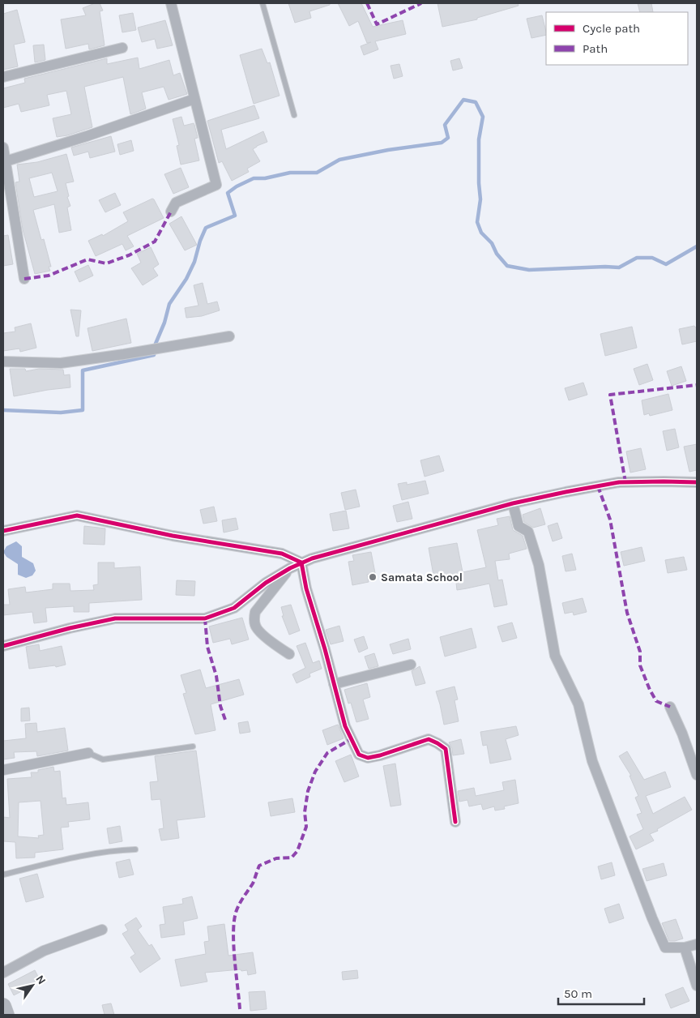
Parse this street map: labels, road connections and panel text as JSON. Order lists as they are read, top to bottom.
{
  "places": ["Samata School"],
  "legend": ["Cycle path", "Path"],
  "scale_bar": "50 m",
  "north": "top right"
}
